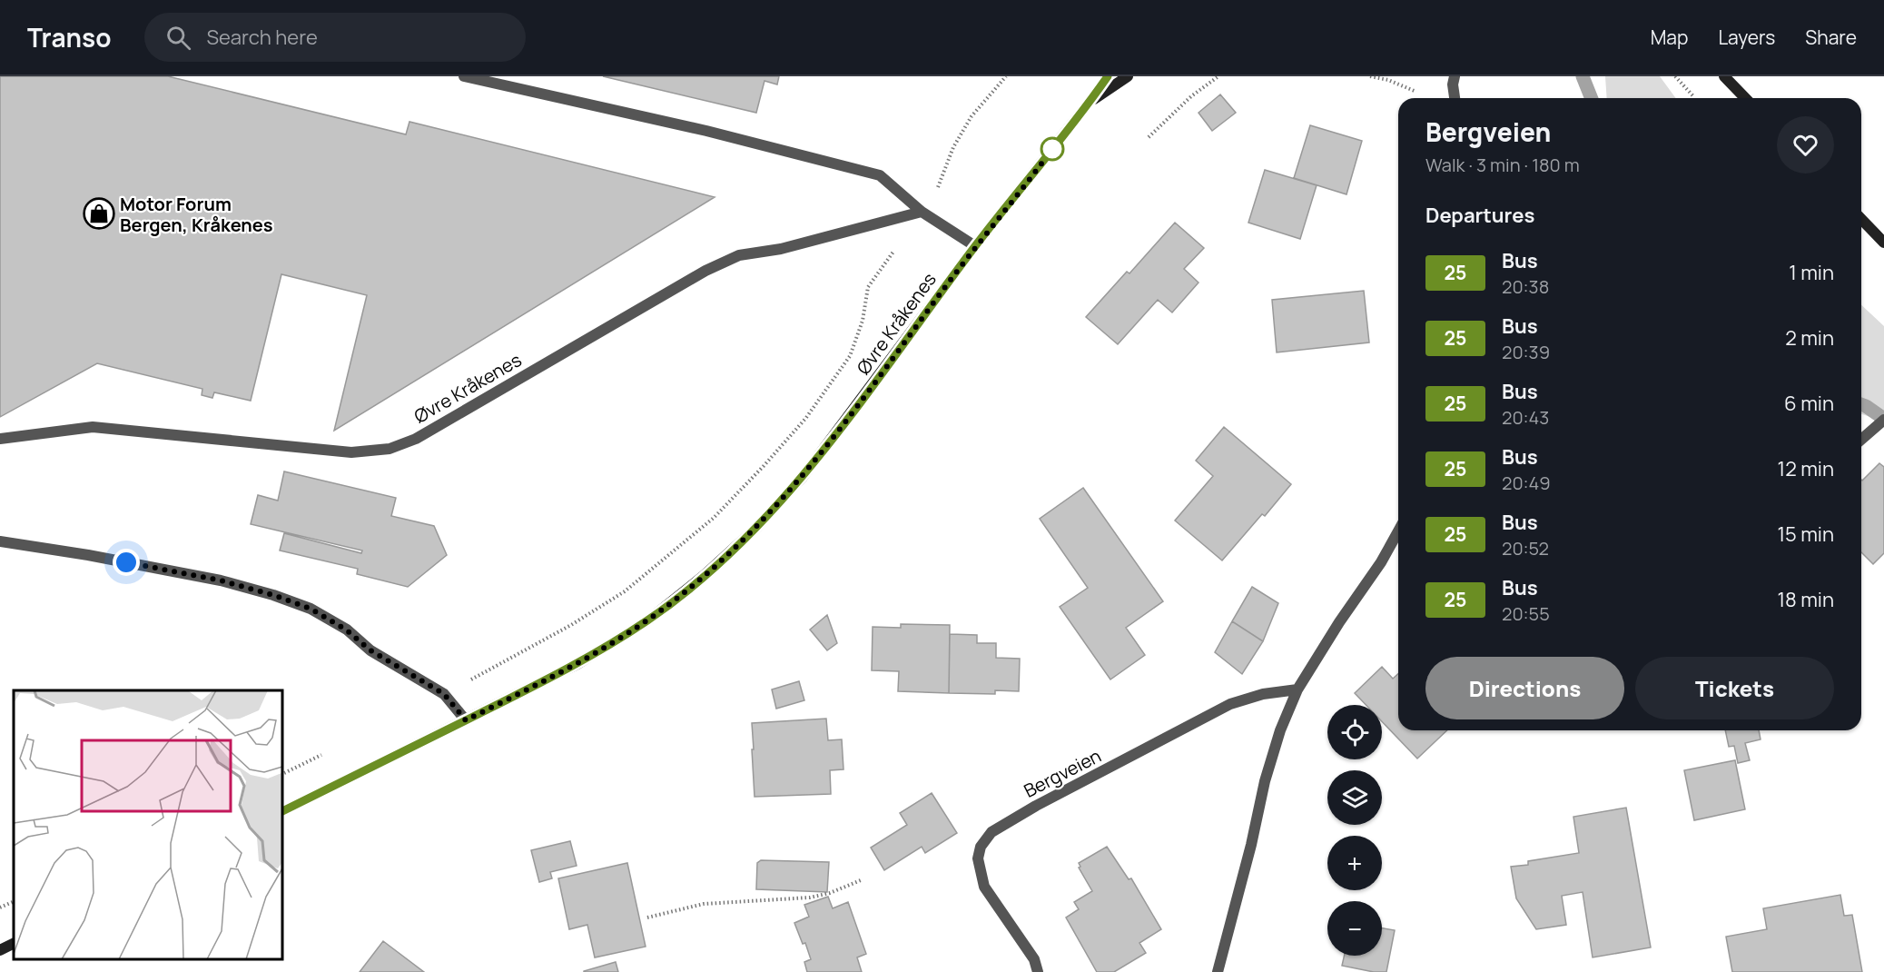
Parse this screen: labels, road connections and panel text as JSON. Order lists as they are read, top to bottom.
{
  "streets": {
    "main road": ["Øvre Kråkenes"],
    "street": ["Bergveien"]
  },
  "places": {
    "shop": ["Motor Forum Bergen, Kråkenes"]
  },
  "lines": ["bus line 25"],
  "page": {
    "header": "Transo",
    "search": "Search here",
    "nav": ["Map", "Layers", "Share"],
    "heading": [
      ["Bergveien", "Walk · 3 min · 180 m"],
      "Departures"
    ],
    "list": [
      {
        "mark": "25",
        "name": "Bus",
        "note": "20:38",
        "value": "1 min"
      },
      {
        "mark": "25",
        "name": "Bus",
        "note": "20:39",
        "value": "2 min"
      },
      {
        "mark": "25",
        "name": "Bus",
        "note": "20:43",
        "value": "6 min"
      },
      {
        "mark": "25",
        "name": "Bus",
        "note": "20:49",
        "value": "12 min"
      },
      {
        "mark": "25",
        "name": "Bus",
        "note": "20:52",
        "value": "15 min"
      },
      {
        "mark": "25",
        "name": "Bus",
        "note": "20:55",
        "value": "18 min"
      }
    ],
    "buttons": ["Directions", "Tickets"],
    "map_buttons": ["+", "−"]
  }
}
